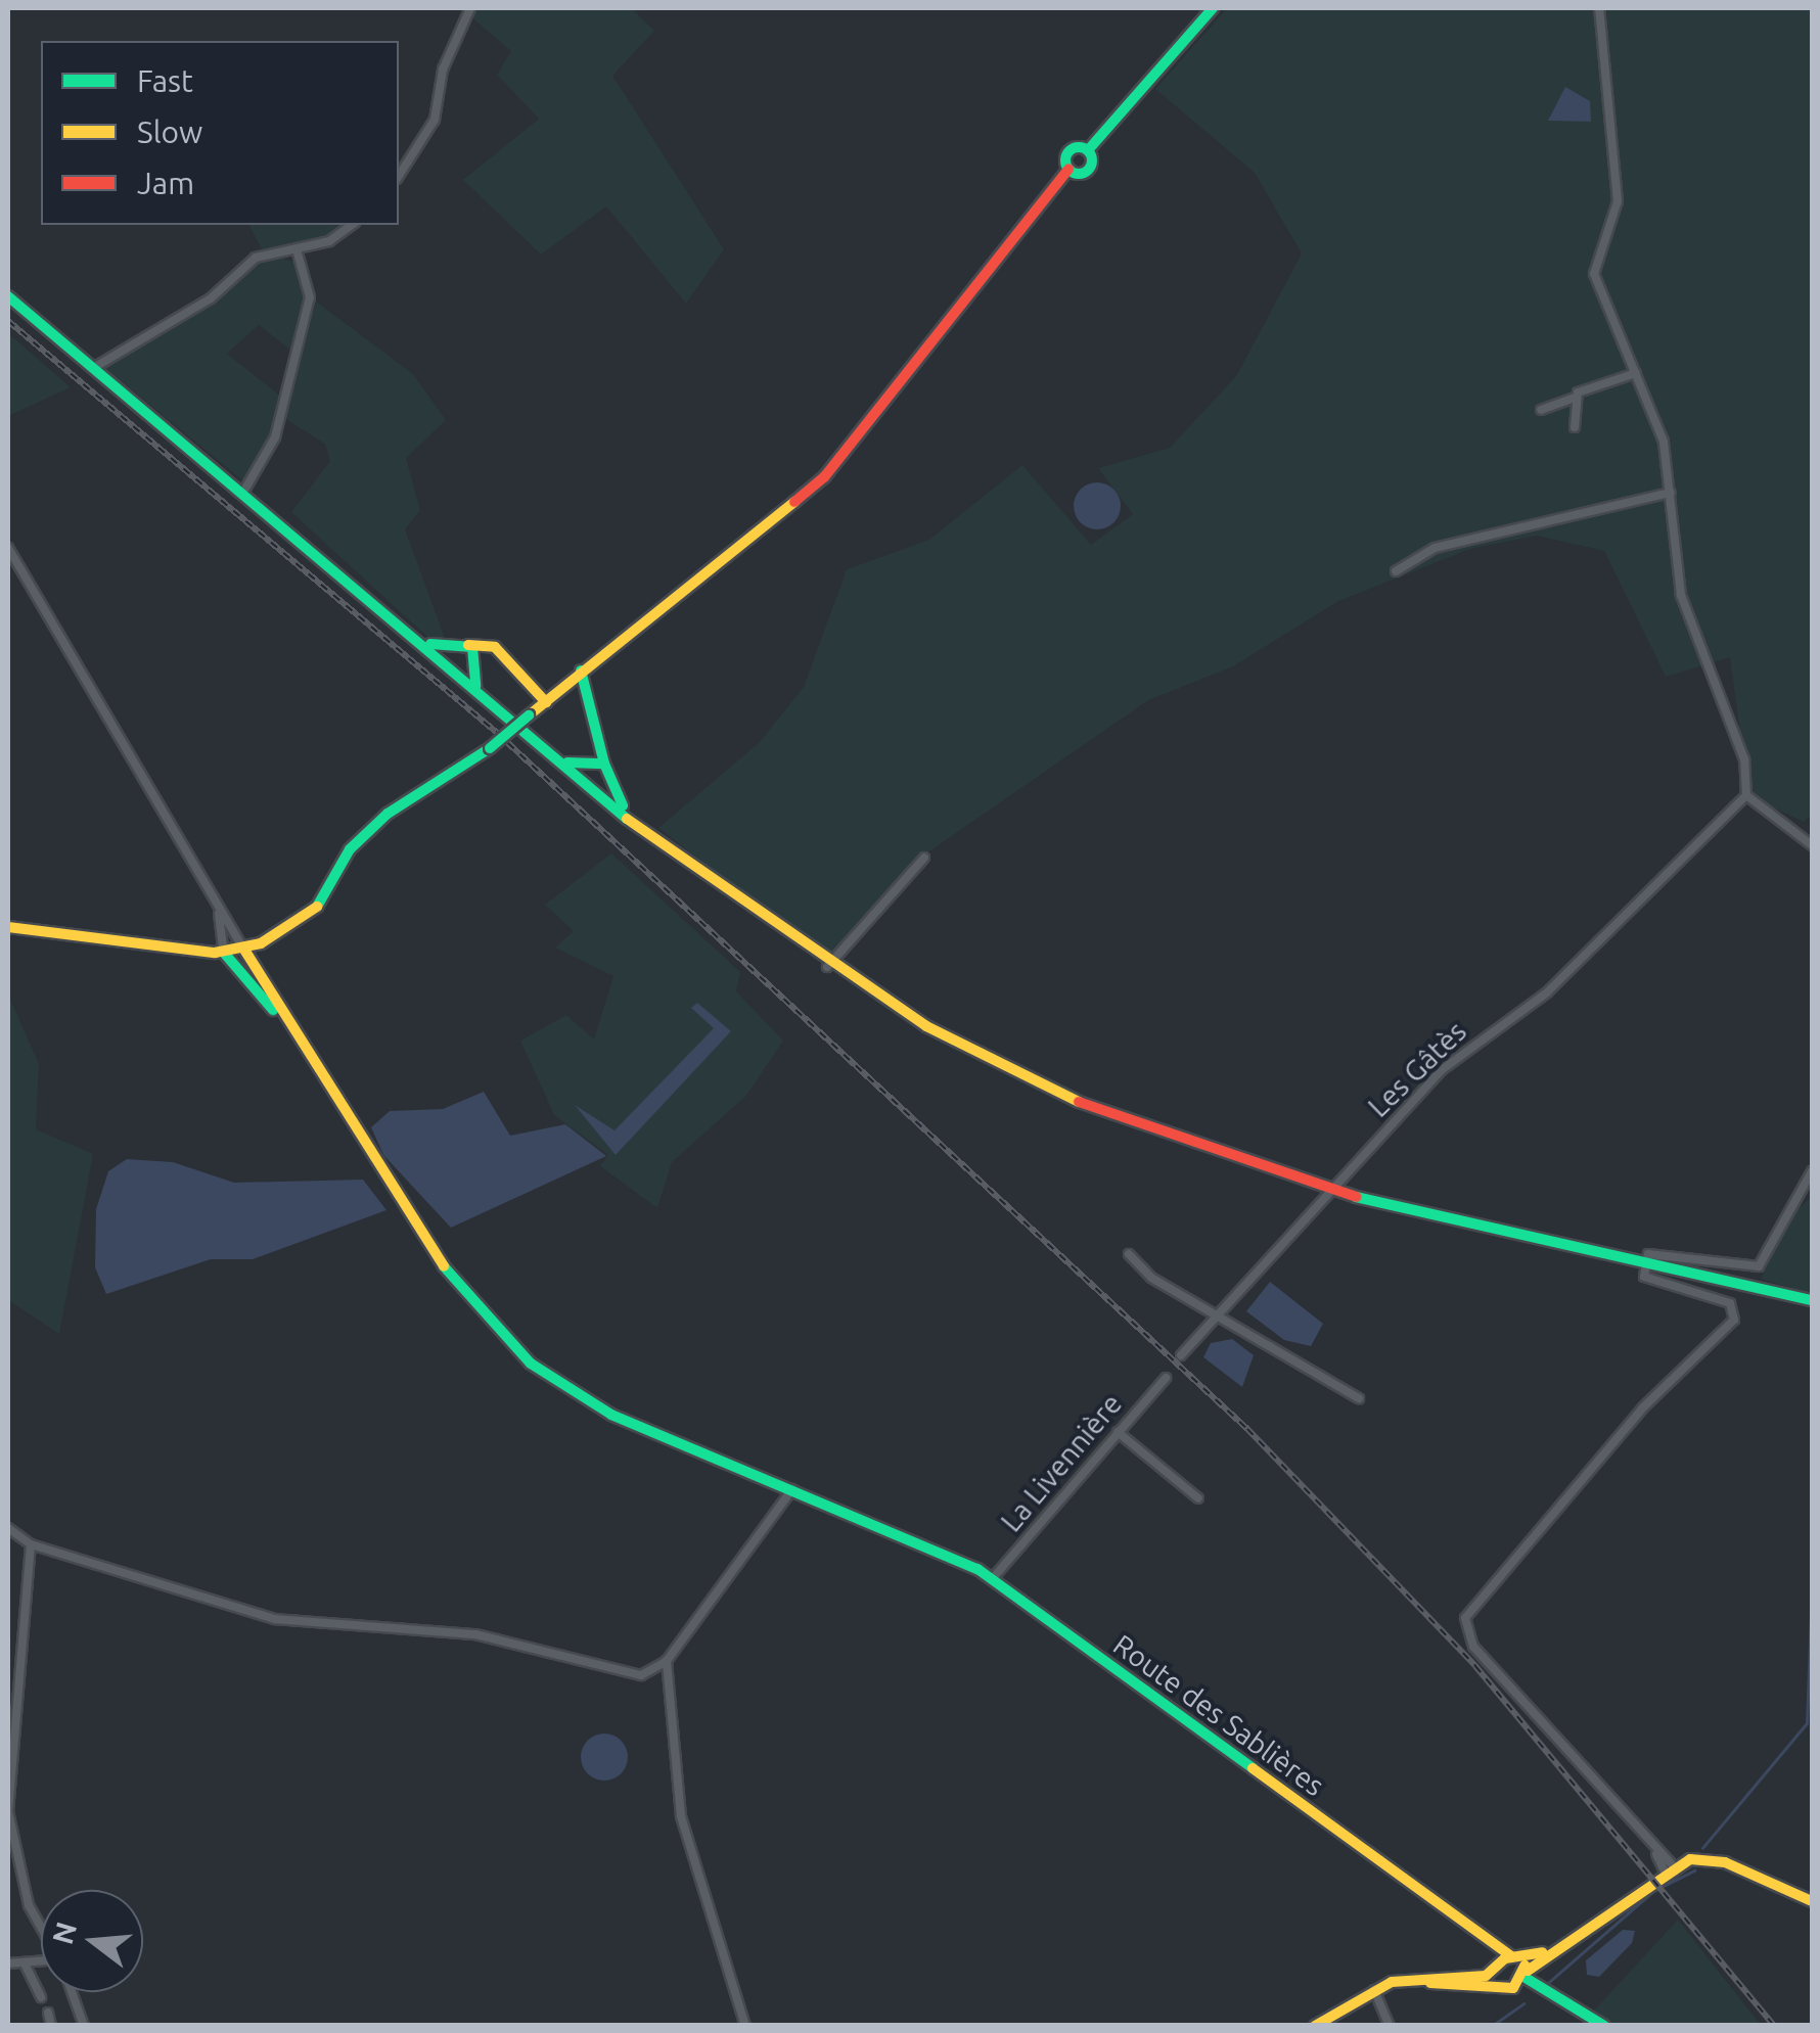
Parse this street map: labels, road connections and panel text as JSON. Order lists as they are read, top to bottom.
{
  "streets": {
    "street": ["Les Gâtès", "La Livennière", "Route des Sablières"]
  },
  "crossings": [
    ["La Livennière", "Route des Sablières"]
  ],
  "legend": ["Fast", "Slow", "Jam"],
  "north": "left"
}
